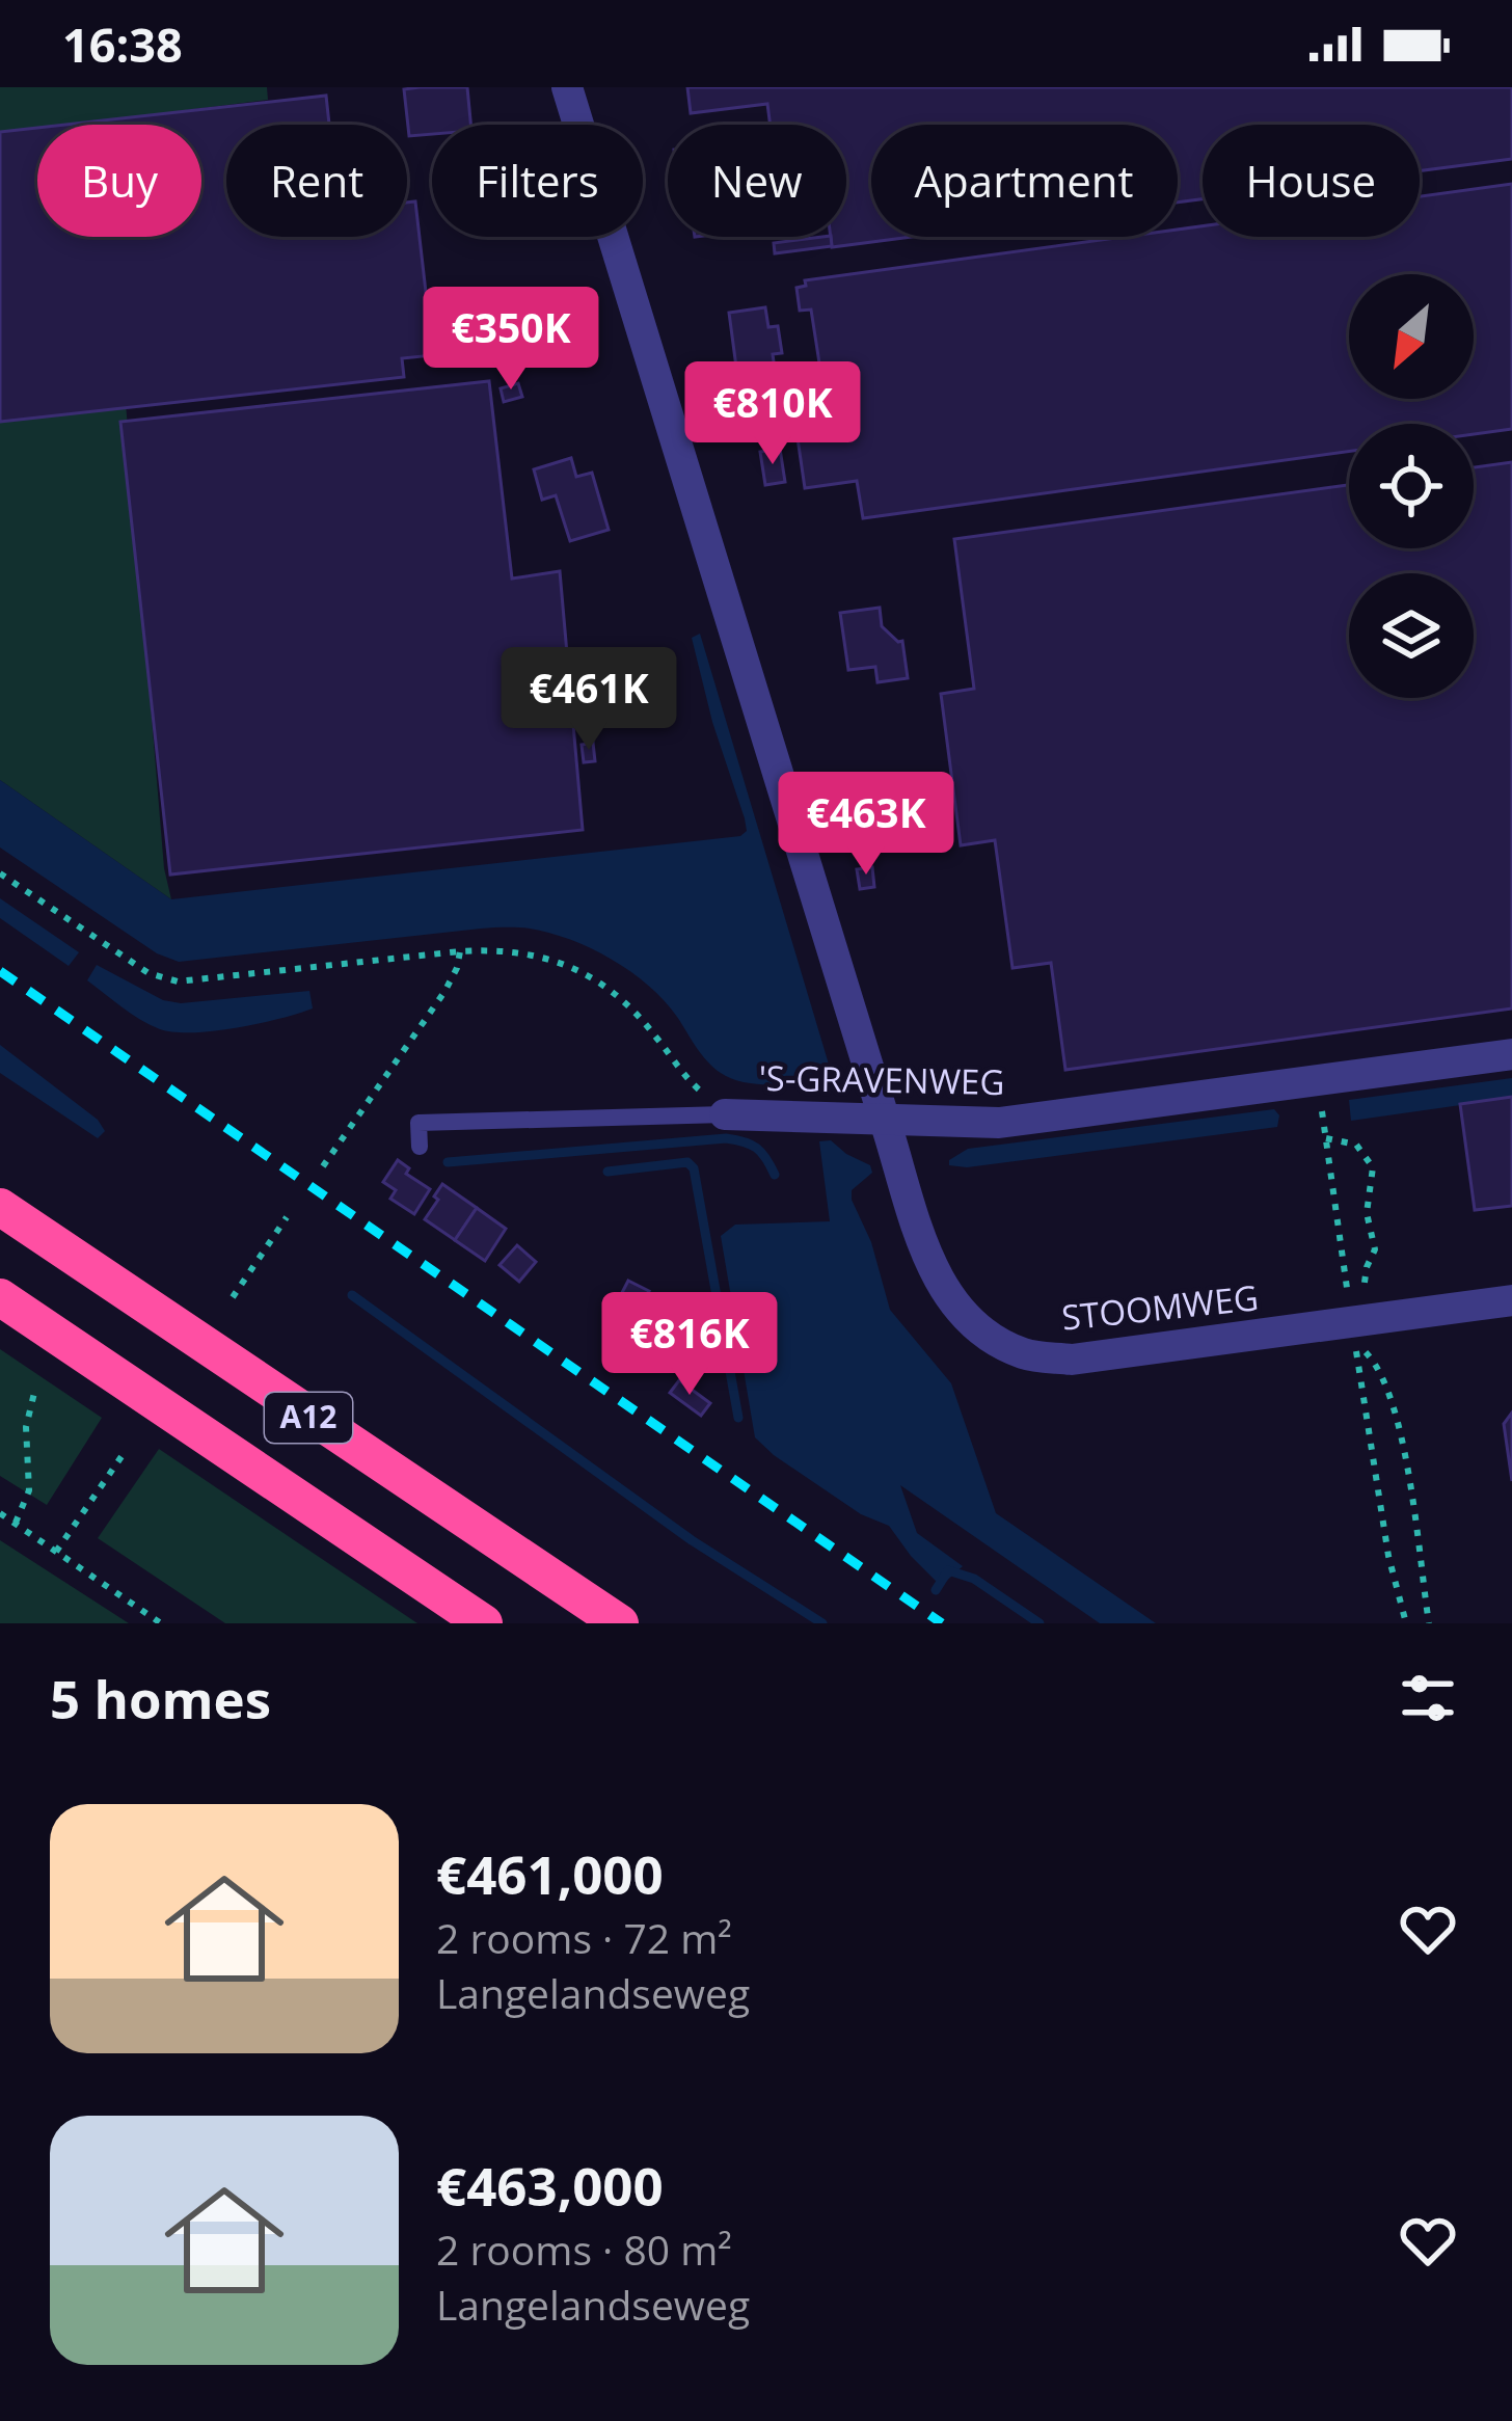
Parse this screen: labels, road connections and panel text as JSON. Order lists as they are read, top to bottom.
{
  "streets": {
    "highway": ["A12"],
    "street": ["'S-GRAVENWEG", "STOOMWEG"]
  },
  "crossings": [
    ["'S-GRAVENWEG", "STOOMWEG"]
  ],
  "north": "bottom left",
  "page": {
    "status": "16:38",
    "chip": [
      "Buy",
      "Rent",
      "Filters",
      "New",
      "Apartment",
      "House"
    ],
    "price": [
      "€350K",
      "€810K",
      "€461K",
      "€463K",
      "€816K"
    ],
    "heading": "5 homes",
    "list": [
      {
        "name": "€461,000",
        "note": "2 rooms · 72 m² · Langelandseweg"
      },
      {
        "name": "€463,000",
        "note": "2 rooms · 80 m² · Langelandseweg"
      }
    ]
  }
}
